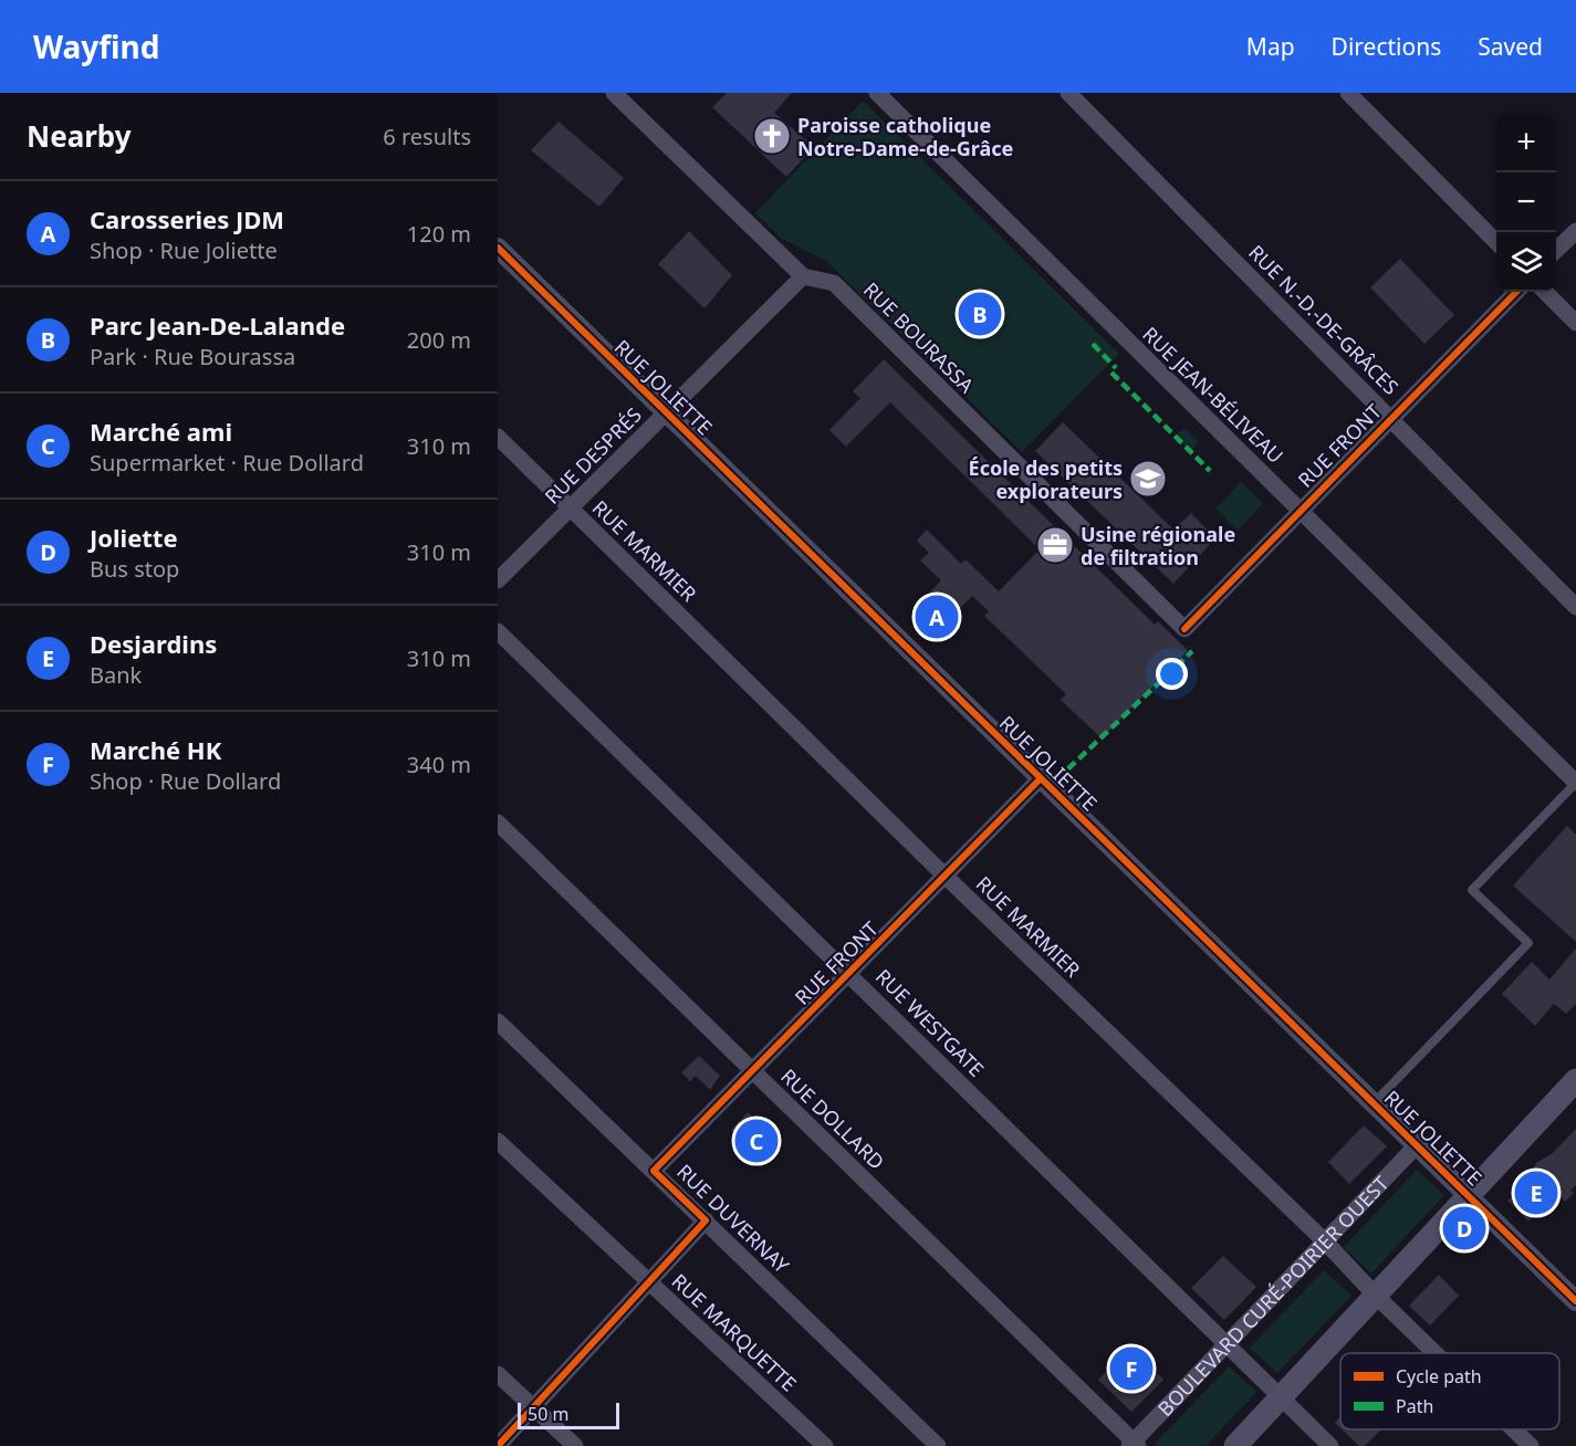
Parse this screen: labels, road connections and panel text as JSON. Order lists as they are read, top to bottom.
{
  "streets": {
    "street": [
      "RUE N.-D.-DE-GRÂCES",
      "RUE BOURASSA",
      "RUE JOLIETTE",
      "RUE JEAN-BÉLIVEAU",
      "RUE FRONT",
      "RUE DESPRÉS",
      "RUE MARMIER",
      "RUE WESTGATE",
      "RUE DOLLARD",
      "RUE DUVERNAY",
      "BOULEVARD CURÉ-POIRIER OUEST",
      "RUE MARQUETTE"
    ]
  },
  "crossings": [
    ["RUE N.-D.-DE-GRÂCES", "RUE FRONT"],
    ["RUE BOURASSA", "RUE FRONT"],
    ["RUE BOURASSA", "RUE DESPRÉS"],
    ["RUE JOLIETTE", "RUE FRONT"],
    ["RUE JOLIETTE", "RUE DESPRÉS"],
    ["RUE JOLIETTE", "BOULEVARD CURÉ-POIRIER OUEST"],
    ["RUE JEAN-BÉLIVEAU", "RUE FRONT"],
    ["RUE FRONT", "RUE MARMIER"],
    ["RUE FRONT", "RUE WESTGATE"],
    ["RUE FRONT", "RUE DOLLARD"],
    ["RUE FRONT", "RUE DUVERNAY"],
    ["RUE DESPRÉS", "RUE MARMIER"],
    ["RUE MARMIER", "BOULEVARD CURÉ-POIRIER OUEST"],
    ["RUE WESTGATE", "BOULEVARD CURÉ-POIRIER OUEST"],
    ["RUE DOLLARD", "BOULEVARD CURÉ-POIRIER OUEST"]
  ],
  "places": {
    "church": ["Paroisse catholique Notre-Dame-de-Grâce"],
    "school or university": ["École des petits explorateurs"],
    "office": ["Usine régionale de filtration"]
  },
  "legend": ["Cycle path", "Path"],
  "scale_bar": "50 m",
  "page": {
    "header": "Wayfind",
    "nav": ["Map", "Directions", "Saved"],
    "heading": ["Nearby", "6 results"],
    "map_buttons": ["+", "−"],
    "list": [
      {
        "mark": "A",
        "name": "Carosseries JDM",
        "note": "Shop · Rue Joliette",
        "value": "120 m"
      },
      {
        "mark": "B",
        "name": "Parc Jean-De-Lalande",
        "note": "Park · Rue Bourassa",
        "value": "200 m"
      },
      {
        "mark": "C",
        "name": "Marché ami",
        "note": "Supermarket · Rue Dollard",
        "value": "310 m"
      },
      {
        "mark": "D",
        "name": "Joliette",
        "note": "Bus stop",
        "value": "310 m"
      },
      {
        "mark": "E",
        "name": "Desjardins",
        "note": "Bank",
        "value": "310 m"
      },
      {
        "mark": "F",
        "name": "Marché HK",
        "note": "Shop · Rue Dollard",
        "value": "340 m"
      }
    ],
    "pins": [
      "B",
      "A",
      "C",
      "E",
      "D",
      "F"
    ],
    "scale": "50 m"
  }
}
